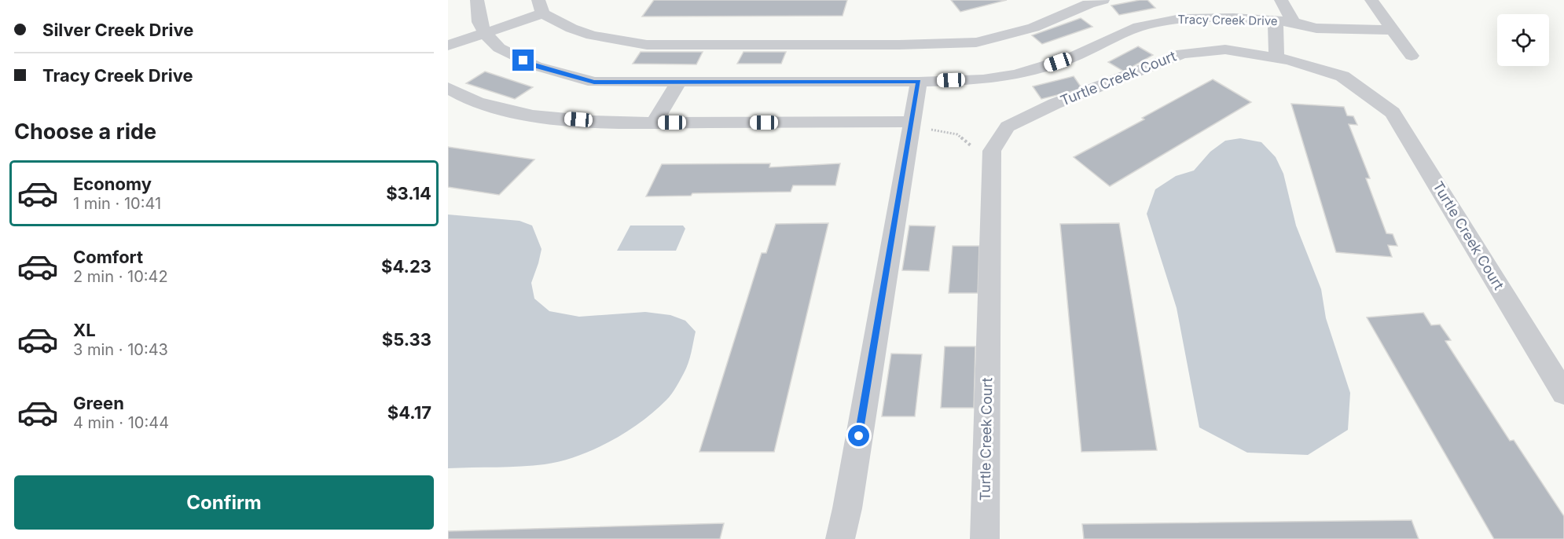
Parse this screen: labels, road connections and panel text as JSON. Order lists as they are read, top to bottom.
{
  "streets": {
    "street": ["Tracy Creek Drive", "Turtle Creek Court"]
  },
  "page": {
    "banner": ["Silver Creek Drive", "Tracy Creek Drive"],
    "heading": "Choose a ride",
    "list": [
      {
        "name": "Economy",
        "note": "1 min · 10:41",
        "value": "$3.14"
      },
      {
        "name": "Comfort",
        "note": "2 min · 10:42",
        "value": "$4.23"
      },
      {
        "name": "XL",
        "note": "3 min · 10:43",
        "value": "$5.33"
      },
      {
        "name": "Green",
        "note": "4 min · 10:44",
        "value": "$4.17"
      }
    ],
    "buttons": "Confirm"
  }
}
